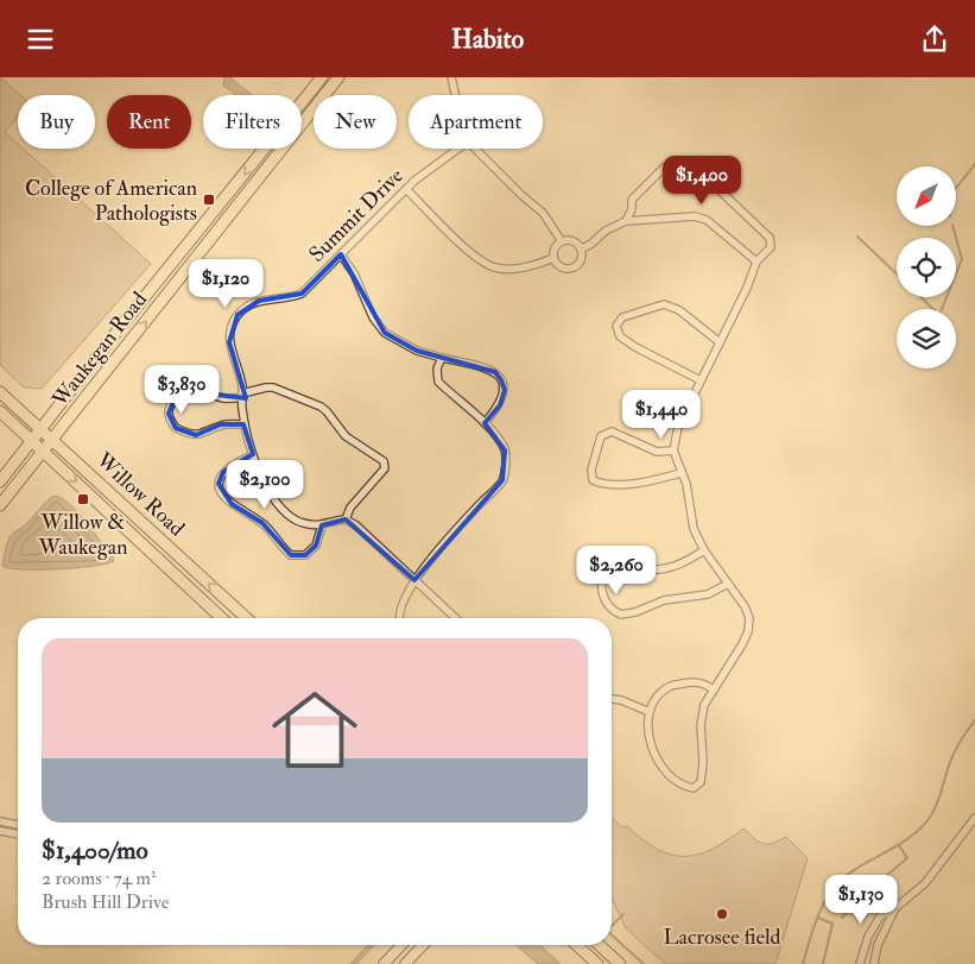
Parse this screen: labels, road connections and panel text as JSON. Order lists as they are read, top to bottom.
{
  "streets": {
    "main road": ["Waukegan Road", "Willow Road"],
    "street": ["Summit Drive"]
  },
  "crossings": [
    ["Waukegan Road", "Willow Road"]
  ],
  "places": {
    "transit": ["College of American Pathologists", "Willow & Waukegan"],
    "other": ["Lacrosee field"]
  },
  "north": "bottom left",
  "page": {
    "header": "Habito",
    "chip": [
      "Buy",
      "Rent",
      "Filters",
      "New",
      "Apartment"
    ],
    "price": [
      "$1,400",
      "$1,120",
      "$3,830",
      "$1,440",
      "$2,100",
      "$2,260",
      "$1,130"
    ],
    "list": [
      {
        "name": "$1,400/mo",
        "note": "2 rooms · 74 m² · Brush Hill Drive"
      }
    ]
  }
}
